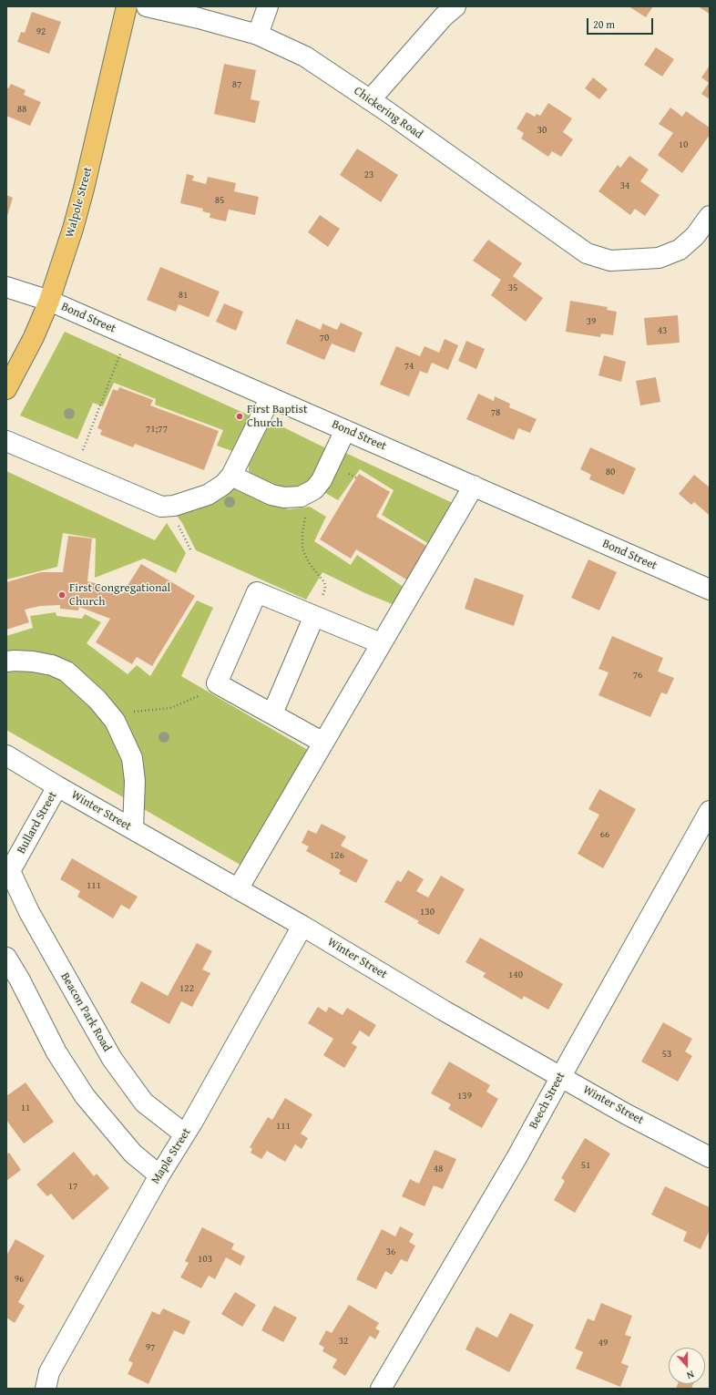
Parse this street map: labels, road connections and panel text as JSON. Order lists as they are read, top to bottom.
{
  "streets": {
    "main road": ["Walpole Street"],
    "street": [
      "Chickering Road",
      "Bond Street",
      "Winter Street",
      "Bullard Street",
      "Beacon Park Road",
      "Beech Street",
      "Maple Street"
    ]
  },
  "crossings": [
    ["Walpole Street", "Bond Street"],
    ["Winter Street", "Bullard Street"],
    ["Winter Street", "Beech Street"],
    ["Winter Street", "Maple Street"],
    ["Bullard Street", "Beacon Park Road"],
    ["Beacon Park Road", "Maple Street"]
  ],
  "places": ["First Baptist Church", "First Congregational Church"],
  "house_numbers": [
    "92",
    "87",
    "88",
    "30",
    "10",
    "23",
    "34",
    "85",
    "35",
    "81",
    "39",
    "43",
    "70",
    "74",
    "78",
    "71;77",
    "80",
    "76",
    "66",
    "126",
    "111",
    "130",
    "140",
    "122",
    "53",
    "139",
    "11",
    "111",
    "51",
    "48",
    "17",
    "36",
    "103",
    "96",
    "32",
    "49",
    "97"
  ],
  "scale_bar": "20 m",
  "north": "bottom"
}
